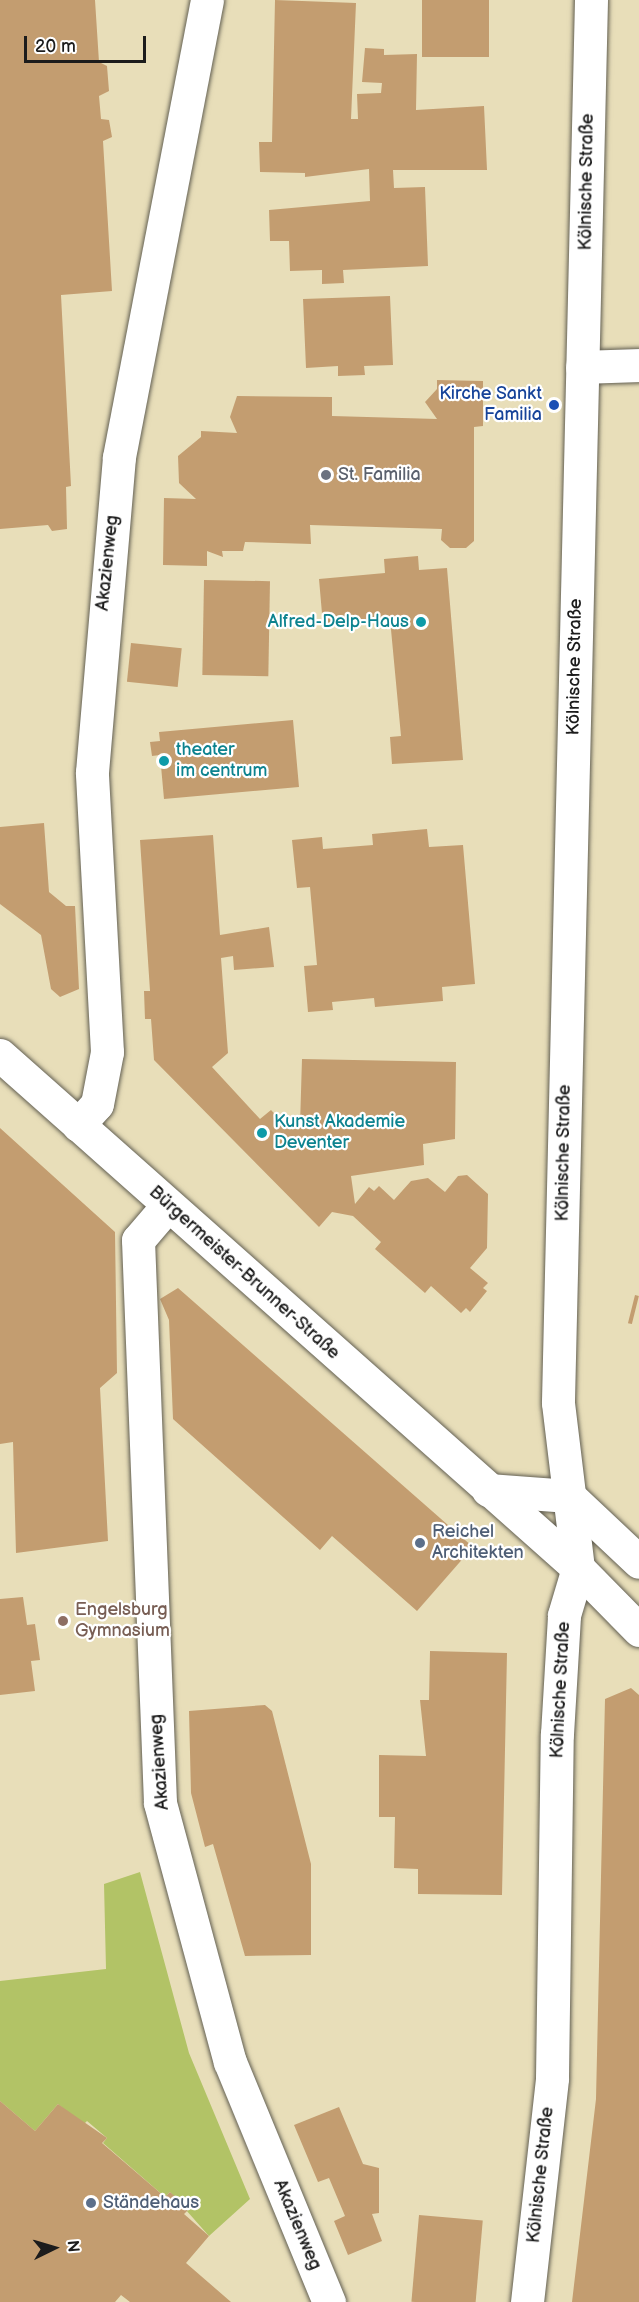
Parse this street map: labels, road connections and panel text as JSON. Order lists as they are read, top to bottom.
{
  "streets": {
    "street": ["Kölnische Straße", "Akazienweg", "Bürgermeister-Brunner-Straße"]
  },
  "crossings": [
    ["Kölnische Straße", "Bürgermeister-Brunner-Straße"],
    ["Akazienweg", "Bürgermeister-Brunner-Straße"]
  ],
  "places": [
    "Kirche Sankt Familia",
    "St. Familia",
    "Alfred-Delp-Haus",
    "theater im centrum",
    "Kunst Akademie Deventer",
    "Reichel Architekten",
    "Engelsburg Gymnasium",
    "Ständehaus"
  ],
  "scale_bar": "20 m",
  "north": "right"
}
